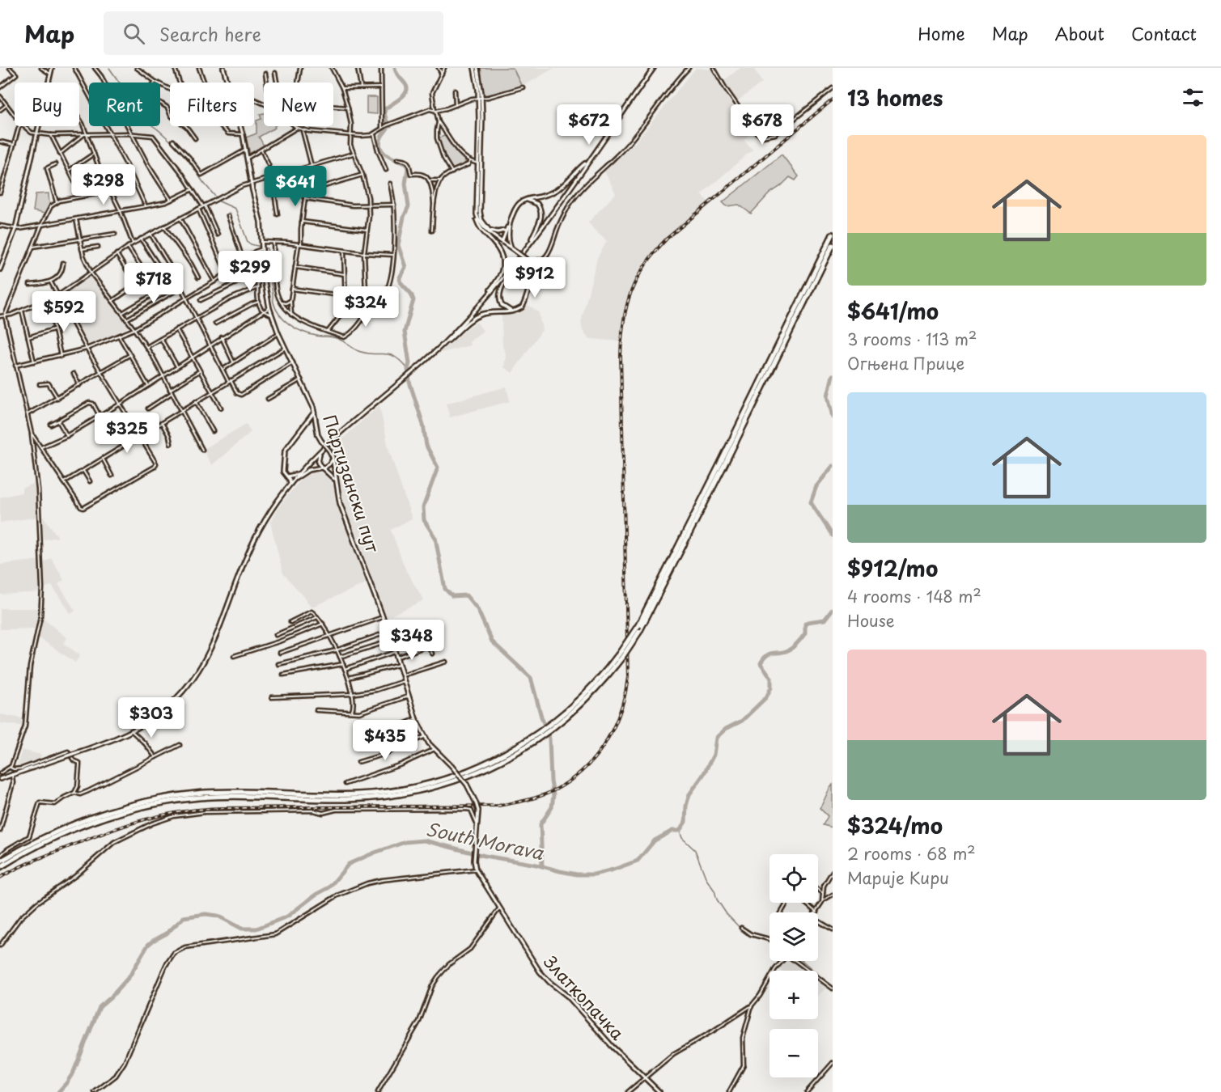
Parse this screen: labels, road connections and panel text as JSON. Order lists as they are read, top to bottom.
{
  "streets": {
    "main road": ["Партизански пут", "Златкопачка"]
  },
  "crossings": [
    ["Партизански пут", "Златкопачка"]
  ],
  "water": ["South Morava"],
  "page": {
    "header": "Map",
    "search": "Search here",
    "nav": [
      "Home",
      "Map",
      "About",
      "Contact"
    ],
    "heading": "13 homes",
    "chip": [
      "Buy",
      "Rent",
      "Filters",
      "New"
    ],
    "price": [
      "$672",
      "$678",
      "$298",
      "$641",
      "$299",
      "$912",
      "$718",
      "$324",
      "$592",
      "$325",
      "$348",
      "$303",
      "$435"
    ],
    "list": [
      {
        "name": "$641/mo",
        "note": "3 rooms · 113 m² · Огњена Прице"
      },
      {
        "name": "$912/mo",
        "note": "4 rooms · 148 m² · House"
      },
      {
        "name": "$324/mo",
        "note": "2 rooms · 68 m² · Марије Кири"
      }
    ],
    "map_buttons": ["+", "−"]
  }
}
